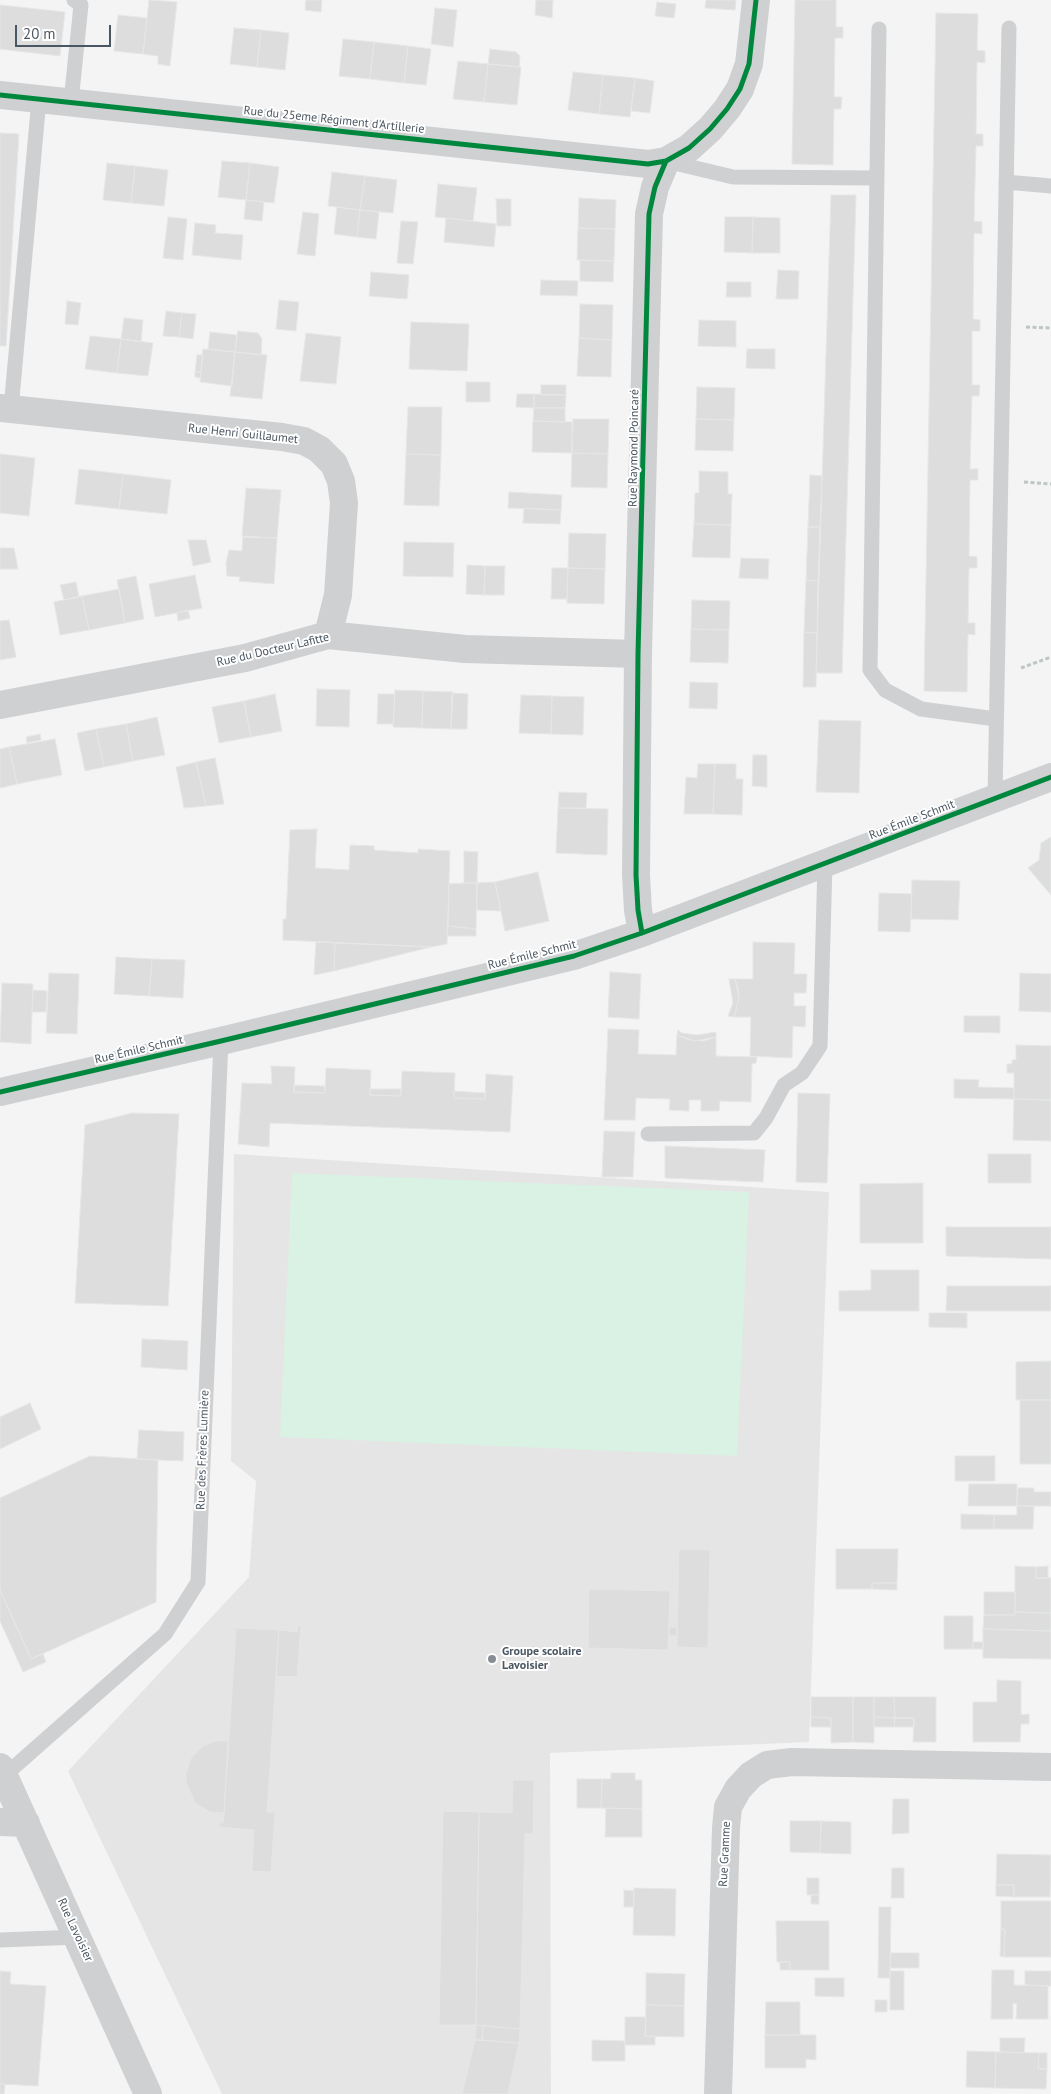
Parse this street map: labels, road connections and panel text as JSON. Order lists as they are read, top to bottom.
{
  "streets": {
    "street": [
      "Rue du 25eme Régiment d'Artillerie",
      "Rue Henri Guillaumet",
      "Rue Raymond Poincaré",
      "Rue du Docteur Lafitte",
      "Rue Émile Schmit",
      "Rue Gramme",
      "Rue Lavoisier"
    ],
    "lane": ["Rue des Frères Lumière"]
  },
  "crossings": [
    ["Rue du 25eme Régiment d'Artillerie", "Rue Raymond Poincaré"],
    ["Rue Henri Guillaumet", "Rue du Docteur Lafitte"],
    ["Rue Raymond Poincaré", "Rue du Docteur Lafitte"],
    ["Rue Raymond Poincaré", "Rue Émile Schmit"],
    ["Rue Émile Schmit", "Rue des Frères Lumière"],
    ["Rue des Frères Lumière", "Rue Lavoisier"]
  ],
  "places": ["Groupe scolaire Lavoisier"],
  "scale_bar": "20 m"
}
